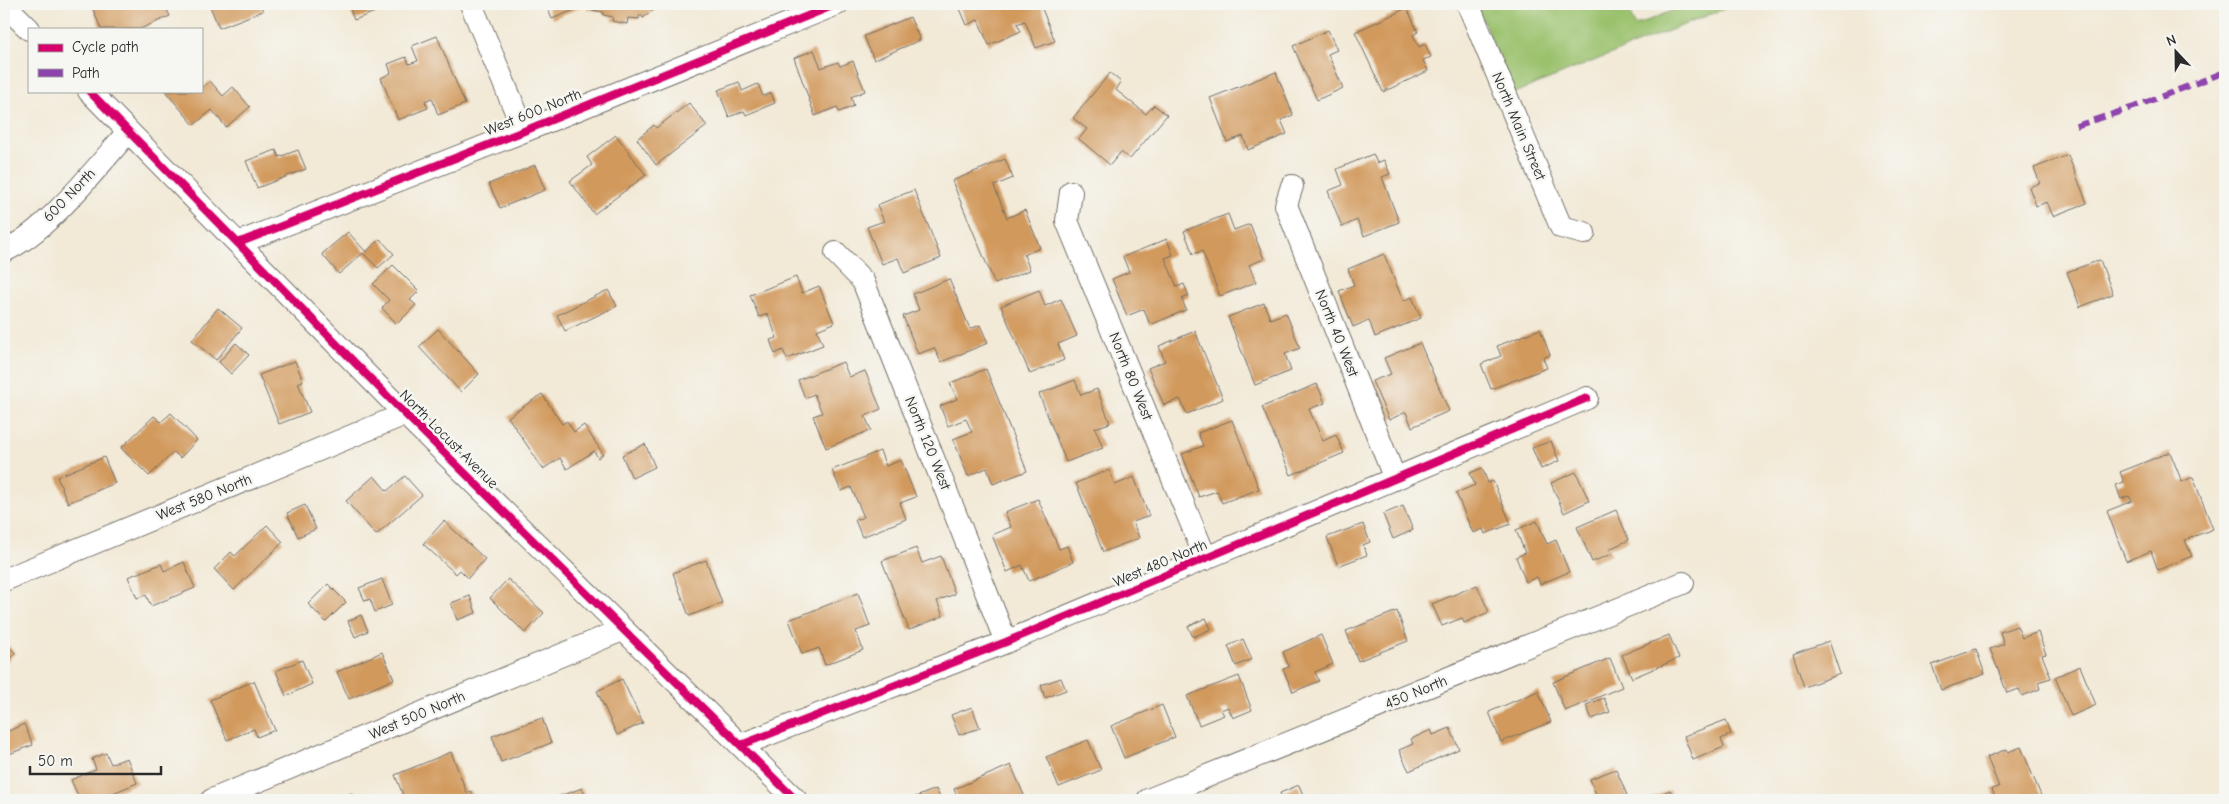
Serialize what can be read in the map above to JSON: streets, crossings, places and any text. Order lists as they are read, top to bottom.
{
  "streets": {
    "street": [
      "West 600 North",
      "North Main Street",
      "600 North",
      "North 40 West",
      "North 80 West",
      "North Locust Avenue",
      "North 120 West",
      "West 580 North",
      "West 480 North",
      "450 North",
      "West 500 North"
    ]
  },
  "crossings": [
    ["West 600 North", "North Locust Avenue"],
    ["600 North", "North Locust Avenue"],
    ["North 40 West", "West 480 North"],
    ["North 80 West", "West 480 North"],
    ["North Locust Avenue", "West 580 North"],
    ["North Locust Avenue", "West 480 North"],
    ["North Locust Avenue", "West 500 North"],
    ["North 120 West", "West 480 North"]
  ],
  "legend": ["Cycle path", "Path"],
  "scale_bar": "50 m",
  "north": "top"
}
